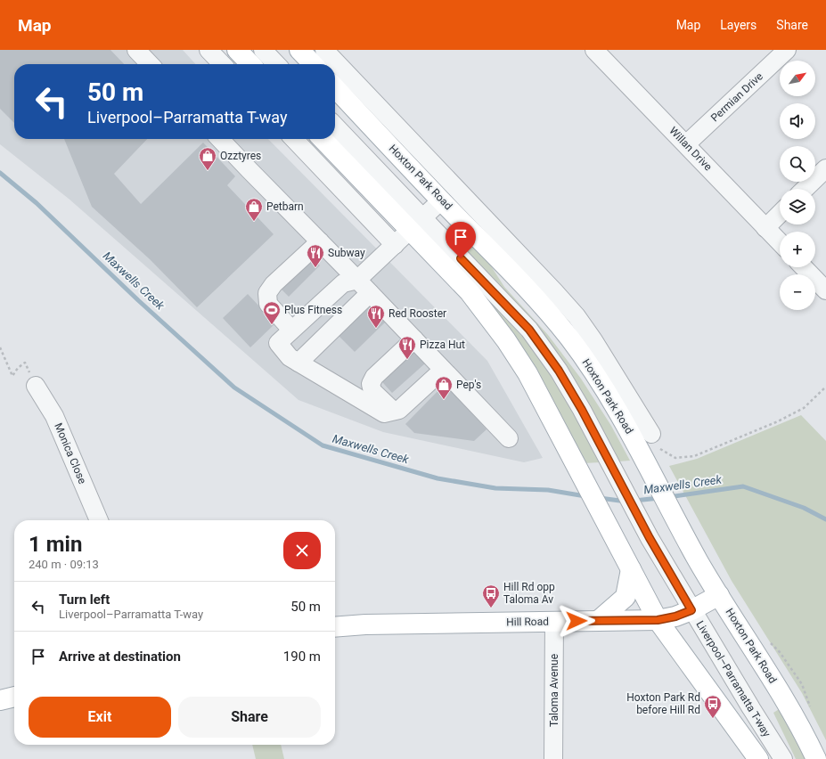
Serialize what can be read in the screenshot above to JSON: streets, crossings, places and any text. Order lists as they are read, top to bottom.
{
  "streets": {
    "main road": ["Hoxton Park Road", "Hill Road"],
    "street": [
      "Permian Drive",
      "Willan Drive",
      "Monica Close",
      "Liverpool–Parramatta T-way",
      "Taloma Avenue"
    ]
  },
  "crossings": [
    ["Permian Drive", "Willan Drive"],
    ["Hoxton Park Road", "Hill Road"],
    ["Hill Road", "Liverpool–Parramatta T-way"],
    ["Hill Road", "Taloma Avenue"]
  ],
  "water": ["Maxwells Creek"],
  "places": {
    "shop": ["Ozztyres", "Petbarn", "Pep's"],
    "restaurant": ["Subway", "Red Rooster", "Pizza Hut"],
    "sports": ["Plus Fitness"],
    "bus stop": ["Hill Rd opp Taloma Av", "Hoxton Park Rd before Hill Rd"]
  },
  "north": "top right",
  "page": {
    "header": "Map",
    "nav": ["Map", "Layers", "Share"],
    "map_buttons": ["+", "−"],
    "turn": ["50 m", "Liverpool–Parramatta T-way"],
    "heading": ["1 min", "240 m · 09:13"],
    "list": [
      {
        "name": "Turn left",
        "note": "Liverpool–Parramatta T-way",
        "value": "50 m"
      },
      {
        "name": "Arrive at destination",
        "value": "190 m"
      }
    ],
    "buttons": ["Exit", "Share"]
  }
}
